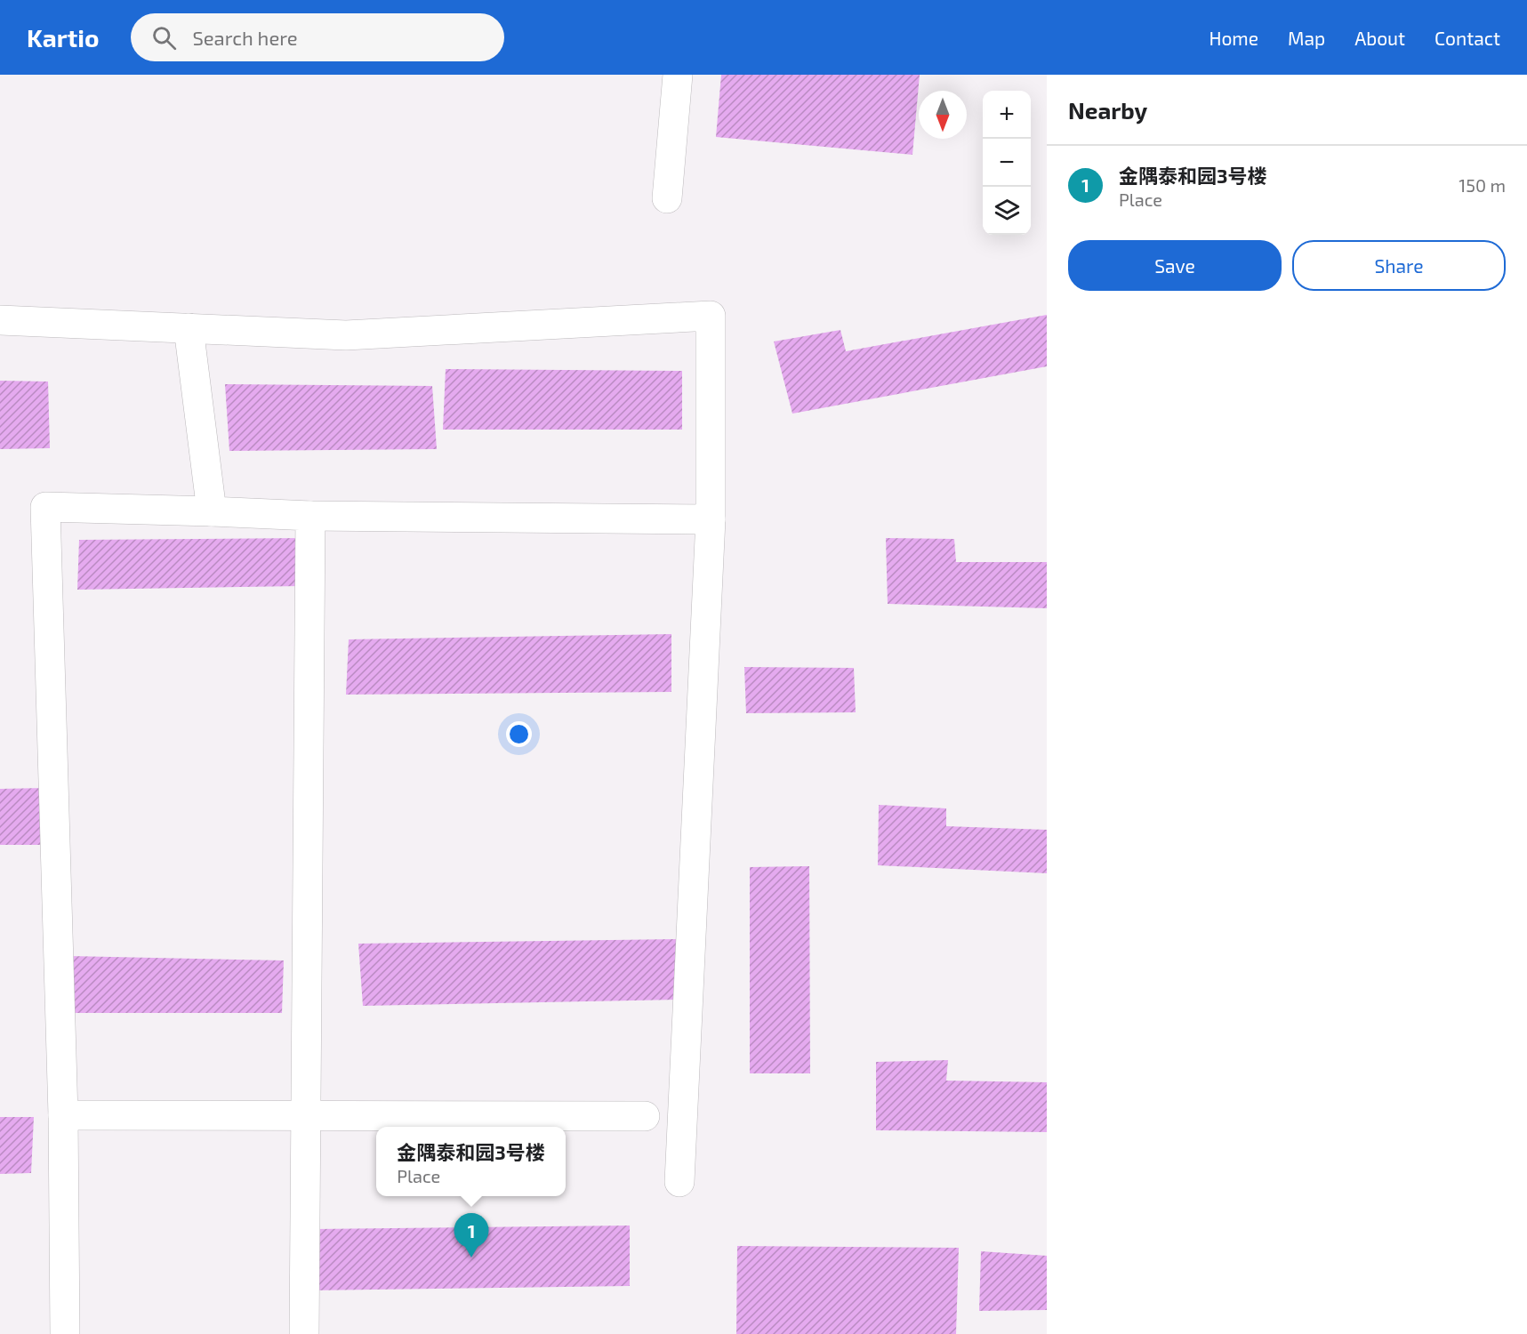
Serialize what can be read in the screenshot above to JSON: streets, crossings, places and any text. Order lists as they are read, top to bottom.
{
  "north": "bottom",
  "page": {
    "header": "Kartio",
    "search": "Search here",
    "nav": [
      "Home",
      "Map",
      "About",
      "Contact"
    ],
    "heading": "Nearby",
    "map_buttons": ["+", "−"],
    "list": [
      {
        "mark": "1",
        "name": "金隅泰和园3号楼",
        "note": "Place",
        "value": "150 m"
      }
    ],
    "buttons": ["Save", "Share"],
    "popup": ["金隅泰和园3号楼", "Place"],
    "pins": "1"
  }
}
